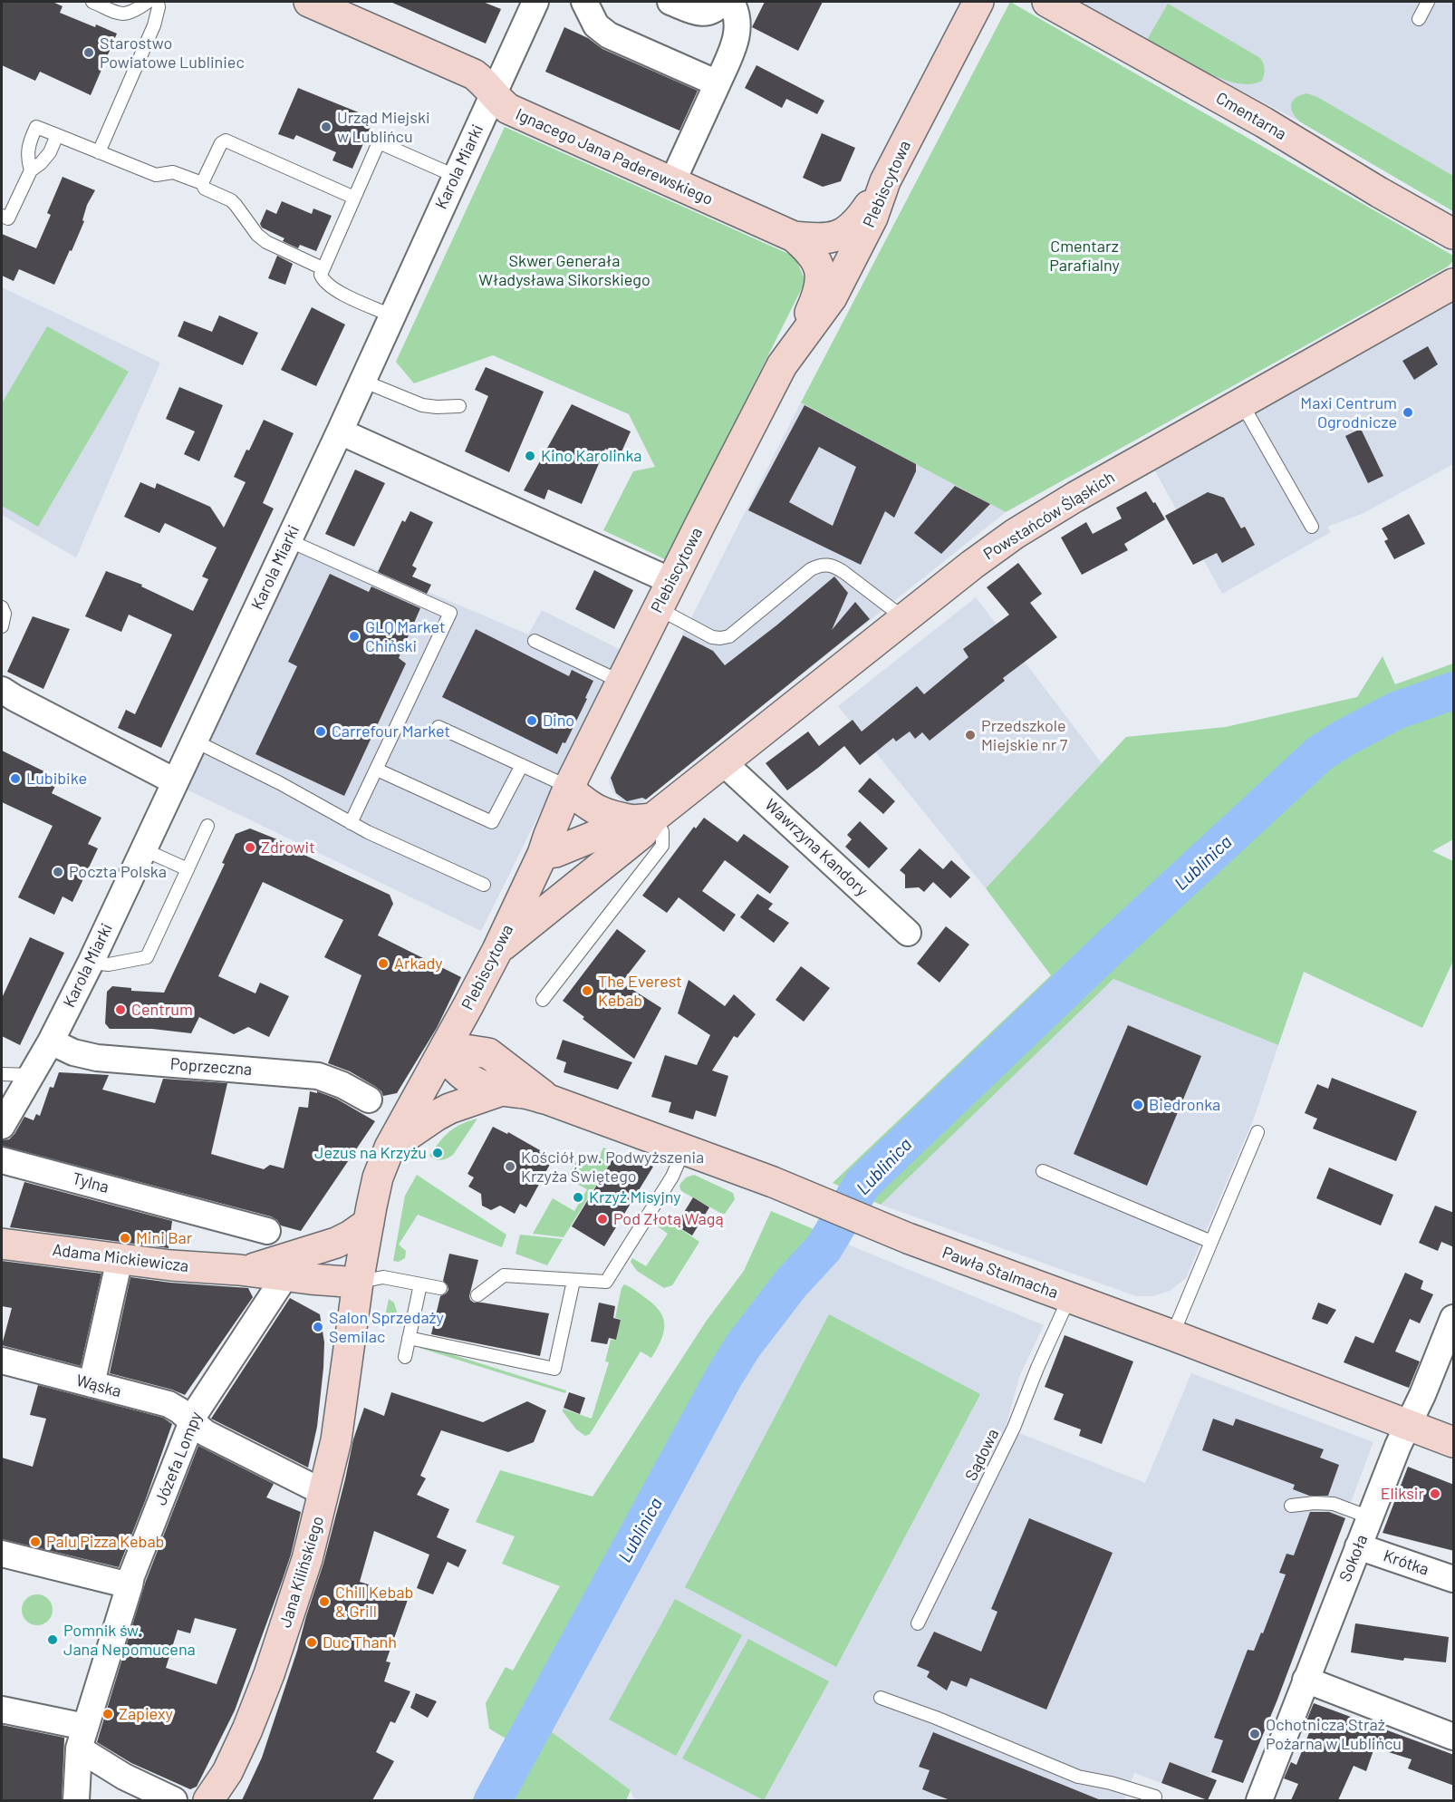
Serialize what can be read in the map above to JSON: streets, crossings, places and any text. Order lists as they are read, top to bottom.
{
  "streets": {
    "street": [
      "Cmentarna",
      "Ignacego Jana Paderewskiego",
      "Karola Miarki",
      "Plebiscytowa",
      "Powstańców Śląskich",
      "Wawrzyna Kandory",
      "Poprzeczna",
      "Tylna",
      "Adama Mickiewicza",
      "Pawła Stalmacha",
      "Wąska",
      "Józefa Lompy",
      "Sokoła",
      "Krótka",
      "Jana Kilińskiego"
    ],
    "lane": ["Sądowa"]
  },
  "crossings": [
    ["Ignacego Jana Paderewskiego", "Karola Miarki"],
    ["Ignacego Jana Paderewskiego", "Plebiscytowa"],
    ["Karola Miarki", "Poprzeczna"],
    ["Plebiscytowa", "Powstańców Śląskich"],
    ["Plebiscytowa", "Adama Mickiewicza"],
    ["Plebiscytowa", "Pawła Stalmacha"],
    ["Plebiscytowa", "Jana Kilińskiego"],
    ["Powstańców Śląskich", "Wawrzyna Kandory"],
    ["Adama Mickiewicza", "Jana Kilińskiego"],
    ["Pawła Stalmacha", "Sądowa"],
    ["Pawła Stalmacha", "Sokoła"],
    ["Wąska", "Józefa Lompy"],
    ["Wąska", "Jana Kilińskiego"],
    ["Sokoła", "Krótka"]
  ],
  "water": ["Lublinica"],
  "parks": ["Cmentarz Parafialny", "Skwer Generała Władysława Sikorskiego"],
  "places": [
    "Starostwo Powiatowe Lubliniec",
    "Urząd Miejski w Lublińcu",
    "Maxi Centrum Ogrodnicze",
    "Kino Karolinka",
    "GLQ Market Chiński",
    "Dino",
    "Carrefour Market",
    "Przedszkole Miejskie nr 7",
    "Lubibike",
    "Zdrowit",
    "Poczta Polska",
    "Arkady",
    "The Everest Kebab",
    "Centrum",
    "Biedronka",
    "Jezus na Krzyżu",
    "Kościół pw. Podwyższenia Krzyża Świętego",
    "Krzyż Misyjny",
    "Pod Złotą Wagą",
    "Mini Bar",
    "Salon Sprzedaży Semilac",
    "Eliksir",
    "Palu Pizza Kebab",
    "Chill Kebab & Grill",
    "Pomnik św. Jana Nepomucena",
    "Duc Thanh",
    "Zapiexy",
    "Ochotnicza Straż Pożarna w Lublińcu"
  ]
}
